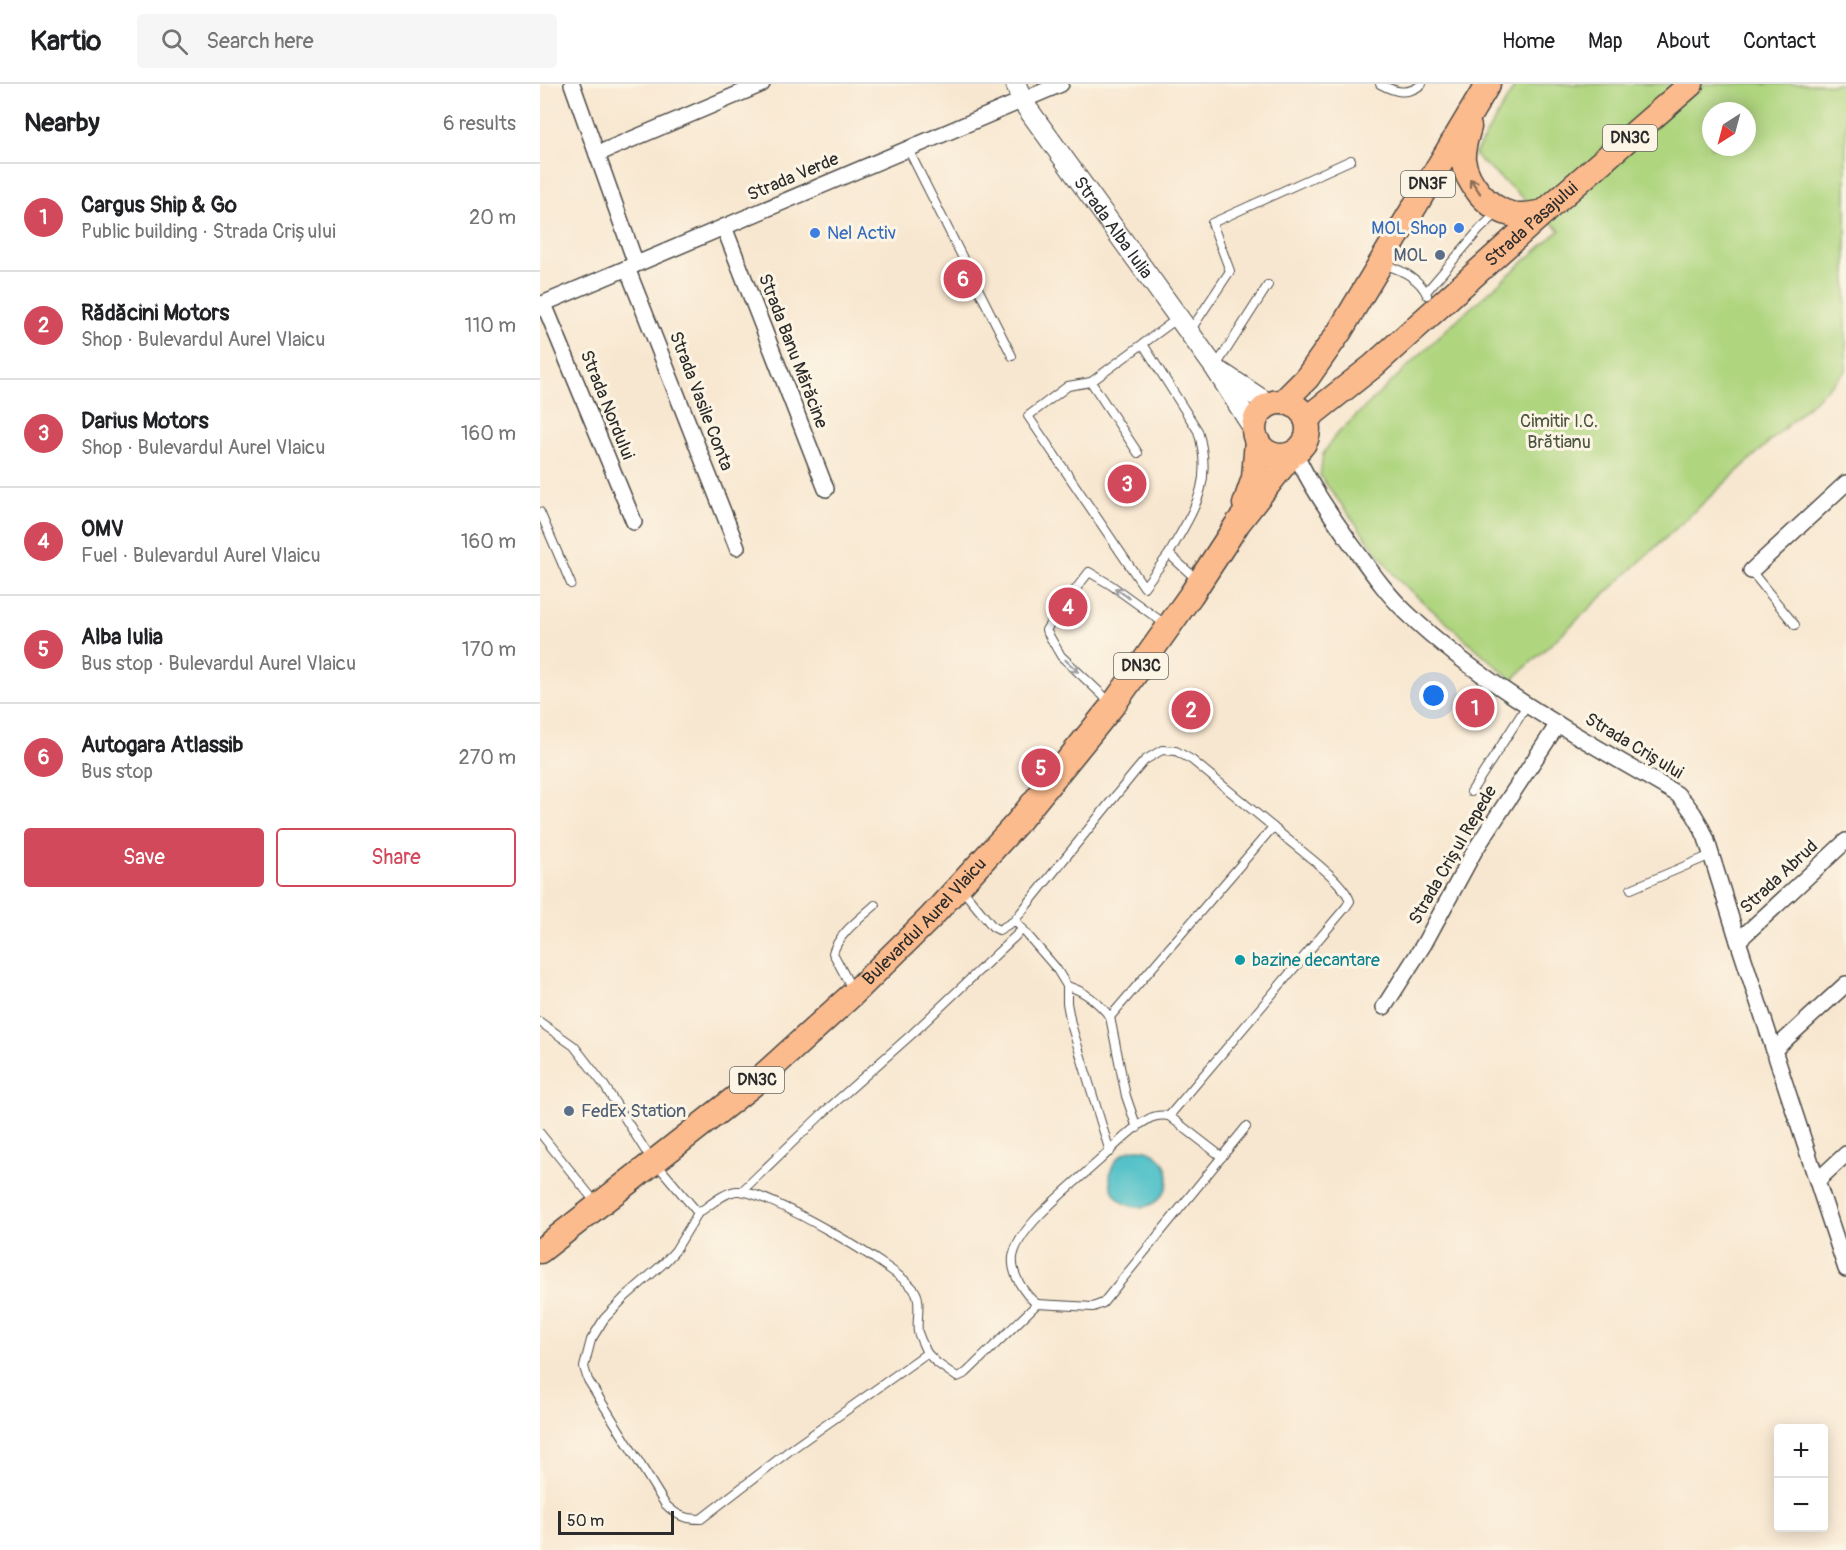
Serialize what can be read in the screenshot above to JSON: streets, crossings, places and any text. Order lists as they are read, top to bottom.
{
  "streets": {
    "main road": [
      "DN3C",
      "DN3F",
      "Strada Pasajului",
      "Bulevardul Aurel Vlaicu"
    ],
    "street": [
      "Strada Verde",
      "Strada Alba Iulia",
      "Strada Banu Mărăcine",
      "Strada Vasile Conta",
      "Strada Nordului",
      "Strada Crișului",
      "Strada Crișul Repede",
      "Strada Abrud"
    ]
  },
  "crossings": [
    ["Strada Verde", "Strada Alba Iulia"],
    ["Strada Verde", "Strada Banu Mărăcine"],
    ["Strada Verde", "Strada Vasile Conta"],
    ["Strada Verde", "Strada Nordului"],
    ["DN3F", "Strada Pasajului"],
    ["DN3F", "Strada Alba Iulia"],
    ["DN3F", "Strada Crișului"],
    ["DN3F", "Bulevardul Aurel Vlaicu"],
    ["Strada Pasajului", "Strada Alba Iulia"],
    ["Strada Pasajului", "Strada Crișului"],
    ["Strada Pasajului", "Bulevardul Aurel Vlaicu"],
    ["Strada Alba Iulia", "Strada Crișului"],
    ["Strada Alba Iulia", "Bulevardul Aurel Vlaicu"],
    ["Strada Crișului", "Strada Crișul Repede"],
    ["Strada Crișului", "Strada Abrud"],
    ["Strada Crișului", "Bulevardul Aurel Vlaicu"]
  ],
  "parks": ["Cimitir I.C. Brătianu"],
  "places": [
    "MOL Shop",
    "Nel Activ",
    "MOL",
    "bazine decantare",
    "FedEx Station"
  ],
  "scale_bar": "50 m",
  "north": "bottom left",
  "page": {
    "header": "Kartio",
    "search": "Search here",
    "nav": [
      "Home",
      "Map",
      "About",
      "Contact"
    ],
    "heading": ["Nearby", "6 results"],
    "list": [
      {
        "mark": "1",
        "name": "Cargus Ship & Go",
        "note": "Public building · Strada Crișului",
        "value": "20 m"
      },
      {
        "mark": "2",
        "name": "Rădăcini Motors",
        "note": "Shop · Bulevardul Aurel Vlaicu",
        "value": "110 m"
      },
      {
        "mark": "3",
        "name": "Darius Motors",
        "note": "Shop · Bulevardul Aurel Vlaicu",
        "value": "160 m"
      },
      {
        "mark": "4",
        "name": "OMV",
        "note": "Fuel · Bulevardul Aurel Vlaicu",
        "value": "160 m"
      },
      {
        "mark": "5",
        "name": "Alba Iulia",
        "note": "Bus stop · Bulevardul Aurel Vlaicu",
        "value": "170 m"
      },
      {
        "mark": "6",
        "name": "Autogara Atlassib",
        "note": "Bus stop",
        "value": "270 m"
      }
    ],
    "pins": [
      "6",
      "3",
      "4",
      "1",
      "2",
      "5"
    ],
    "buttons": ["Save", "Share"],
    "map_buttons": ["+", "−"],
    "scale": "50 m"
  }
}
